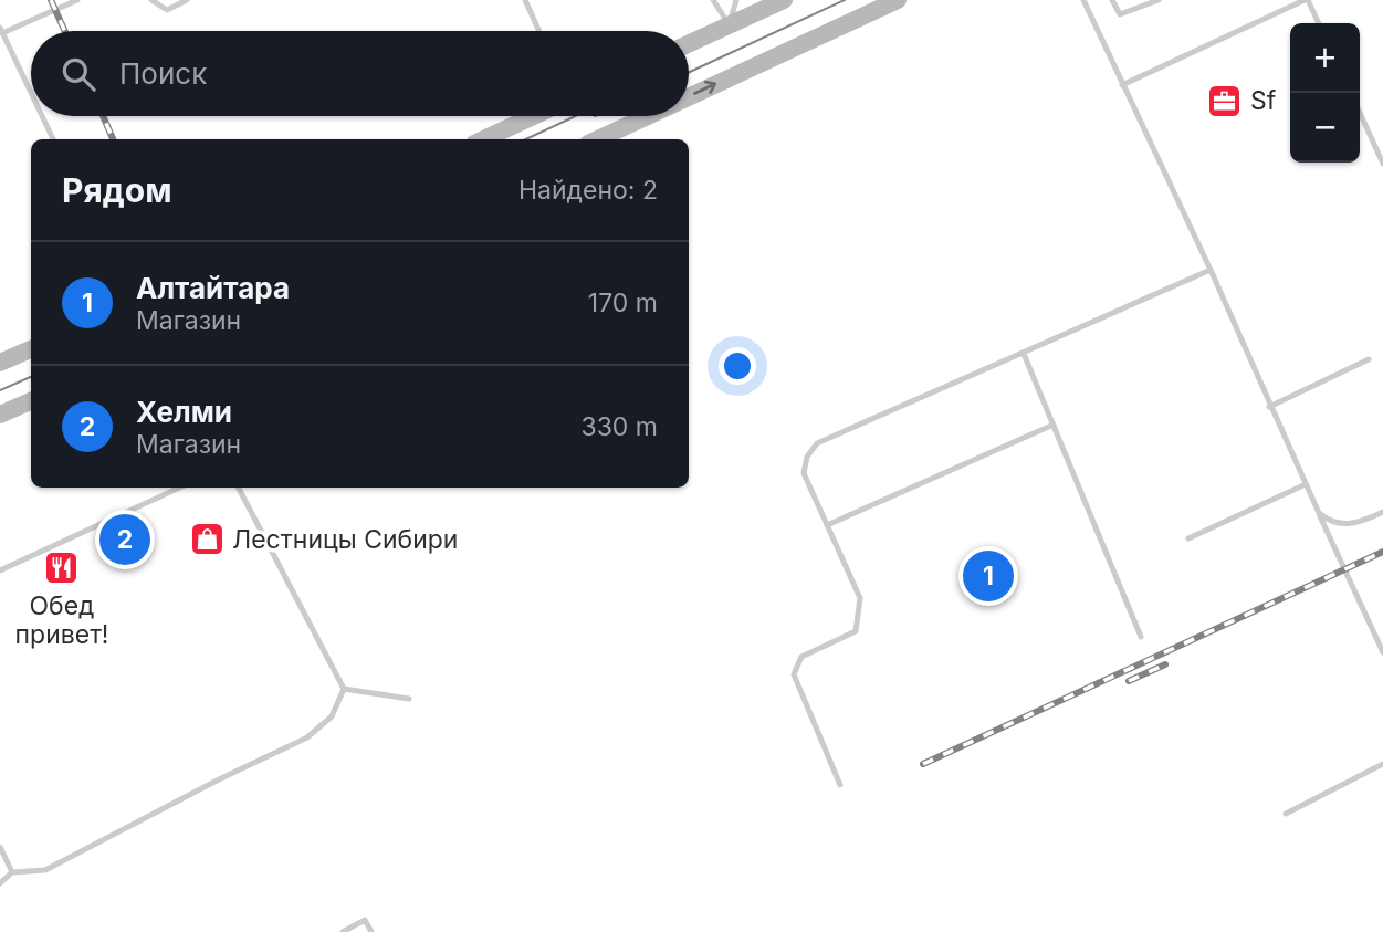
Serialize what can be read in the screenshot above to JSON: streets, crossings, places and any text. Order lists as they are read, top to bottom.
{
  "places": {
    "office": ["Sf"],
    "shop": ["Лестницы Сибири"],
    "restaurant": ["Обед привет!"]
  },
  "page": {
    "map_buttons": ["+", "−"],
    "search": "Поиск",
    "heading": ["Рядом", "Найдено: 2"],
    "list": [
      {
        "mark": "1",
        "name": "Алтайтара",
        "note": "Магазин",
        "value": "170 m"
      },
      {
        "mark": "2",
        "name": "Хелми",
        "note": "Магазин",
        "value": "330 m"
      }
    ],
    "pins": ["2", "1"]
  }
}
